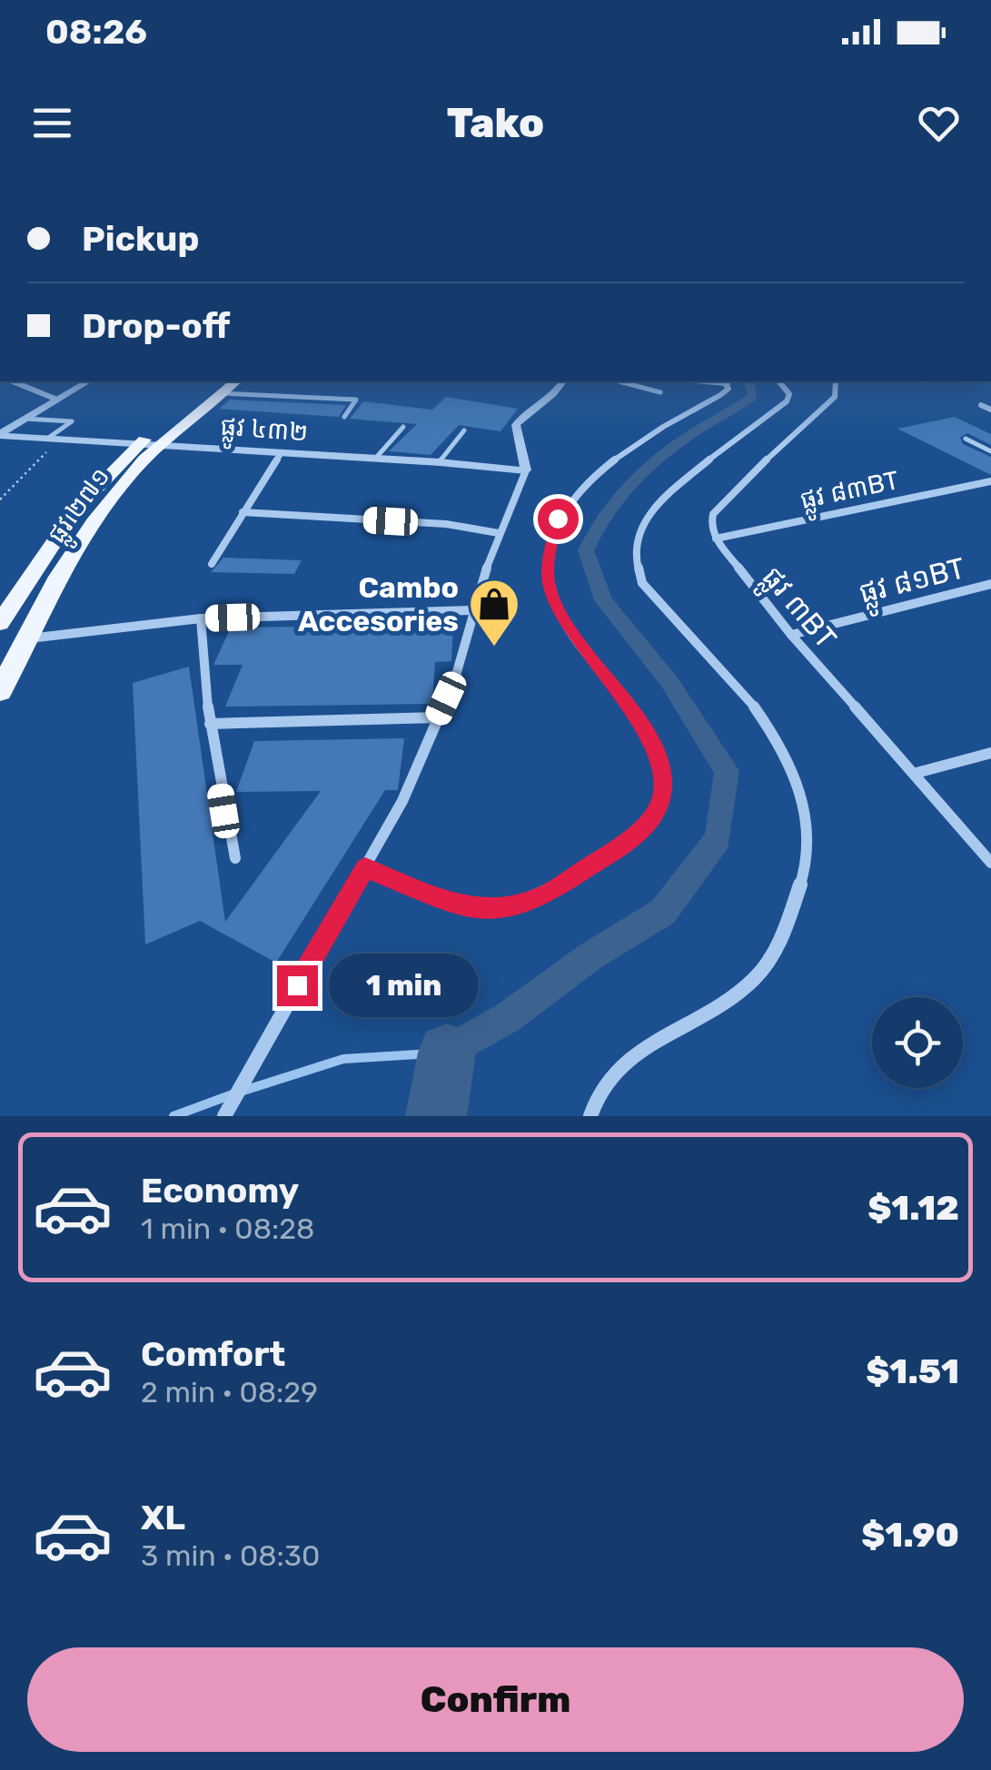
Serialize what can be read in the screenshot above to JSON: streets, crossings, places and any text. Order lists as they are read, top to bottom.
{
  "streets": {
    "main road": ["ផ្លូវ ២៧១"],
    "street": [
      "ផ្លូវ ៤៣២",
      "ផ្លូវ ៨៣BT",
      "ផ្លូវ ៨១BT",
      "ផ្លូវ ៣BT"
    ]
  },
  "crossings": [
    ["ផ្លូវ ៤៣២", "ផ្លូវ ២៧១"],
    ["ផ្លូវ ៨៣BT", "ផ្លូវ ៣BT"],
    ["ផ្លូវ ៨១BT", "ផ្លូវ ៣BT"]
  ],
  "places": {
    "shop": ["Cambo Accesories"]
  },
  "page": {
    "status": "08:26",
    "header": "Tako",
    "banner": ["Pickup", "Drop-off"],
    "bubble": "1 min",
    "list": [
      {
        "name": "Economy",
        "note": "1 min · 08:28",
        "value": "$1.12"
      },
      {
        "name": "Comfort",
        "note": "2 min · 08:29",
        "value": "$1.51"
      },
      {
        "name": "XL",
        "note": "3 min · 08:30",
        "value": "$1.90"
      }
    ],
    "buttons": "Confirm"
  }
}
